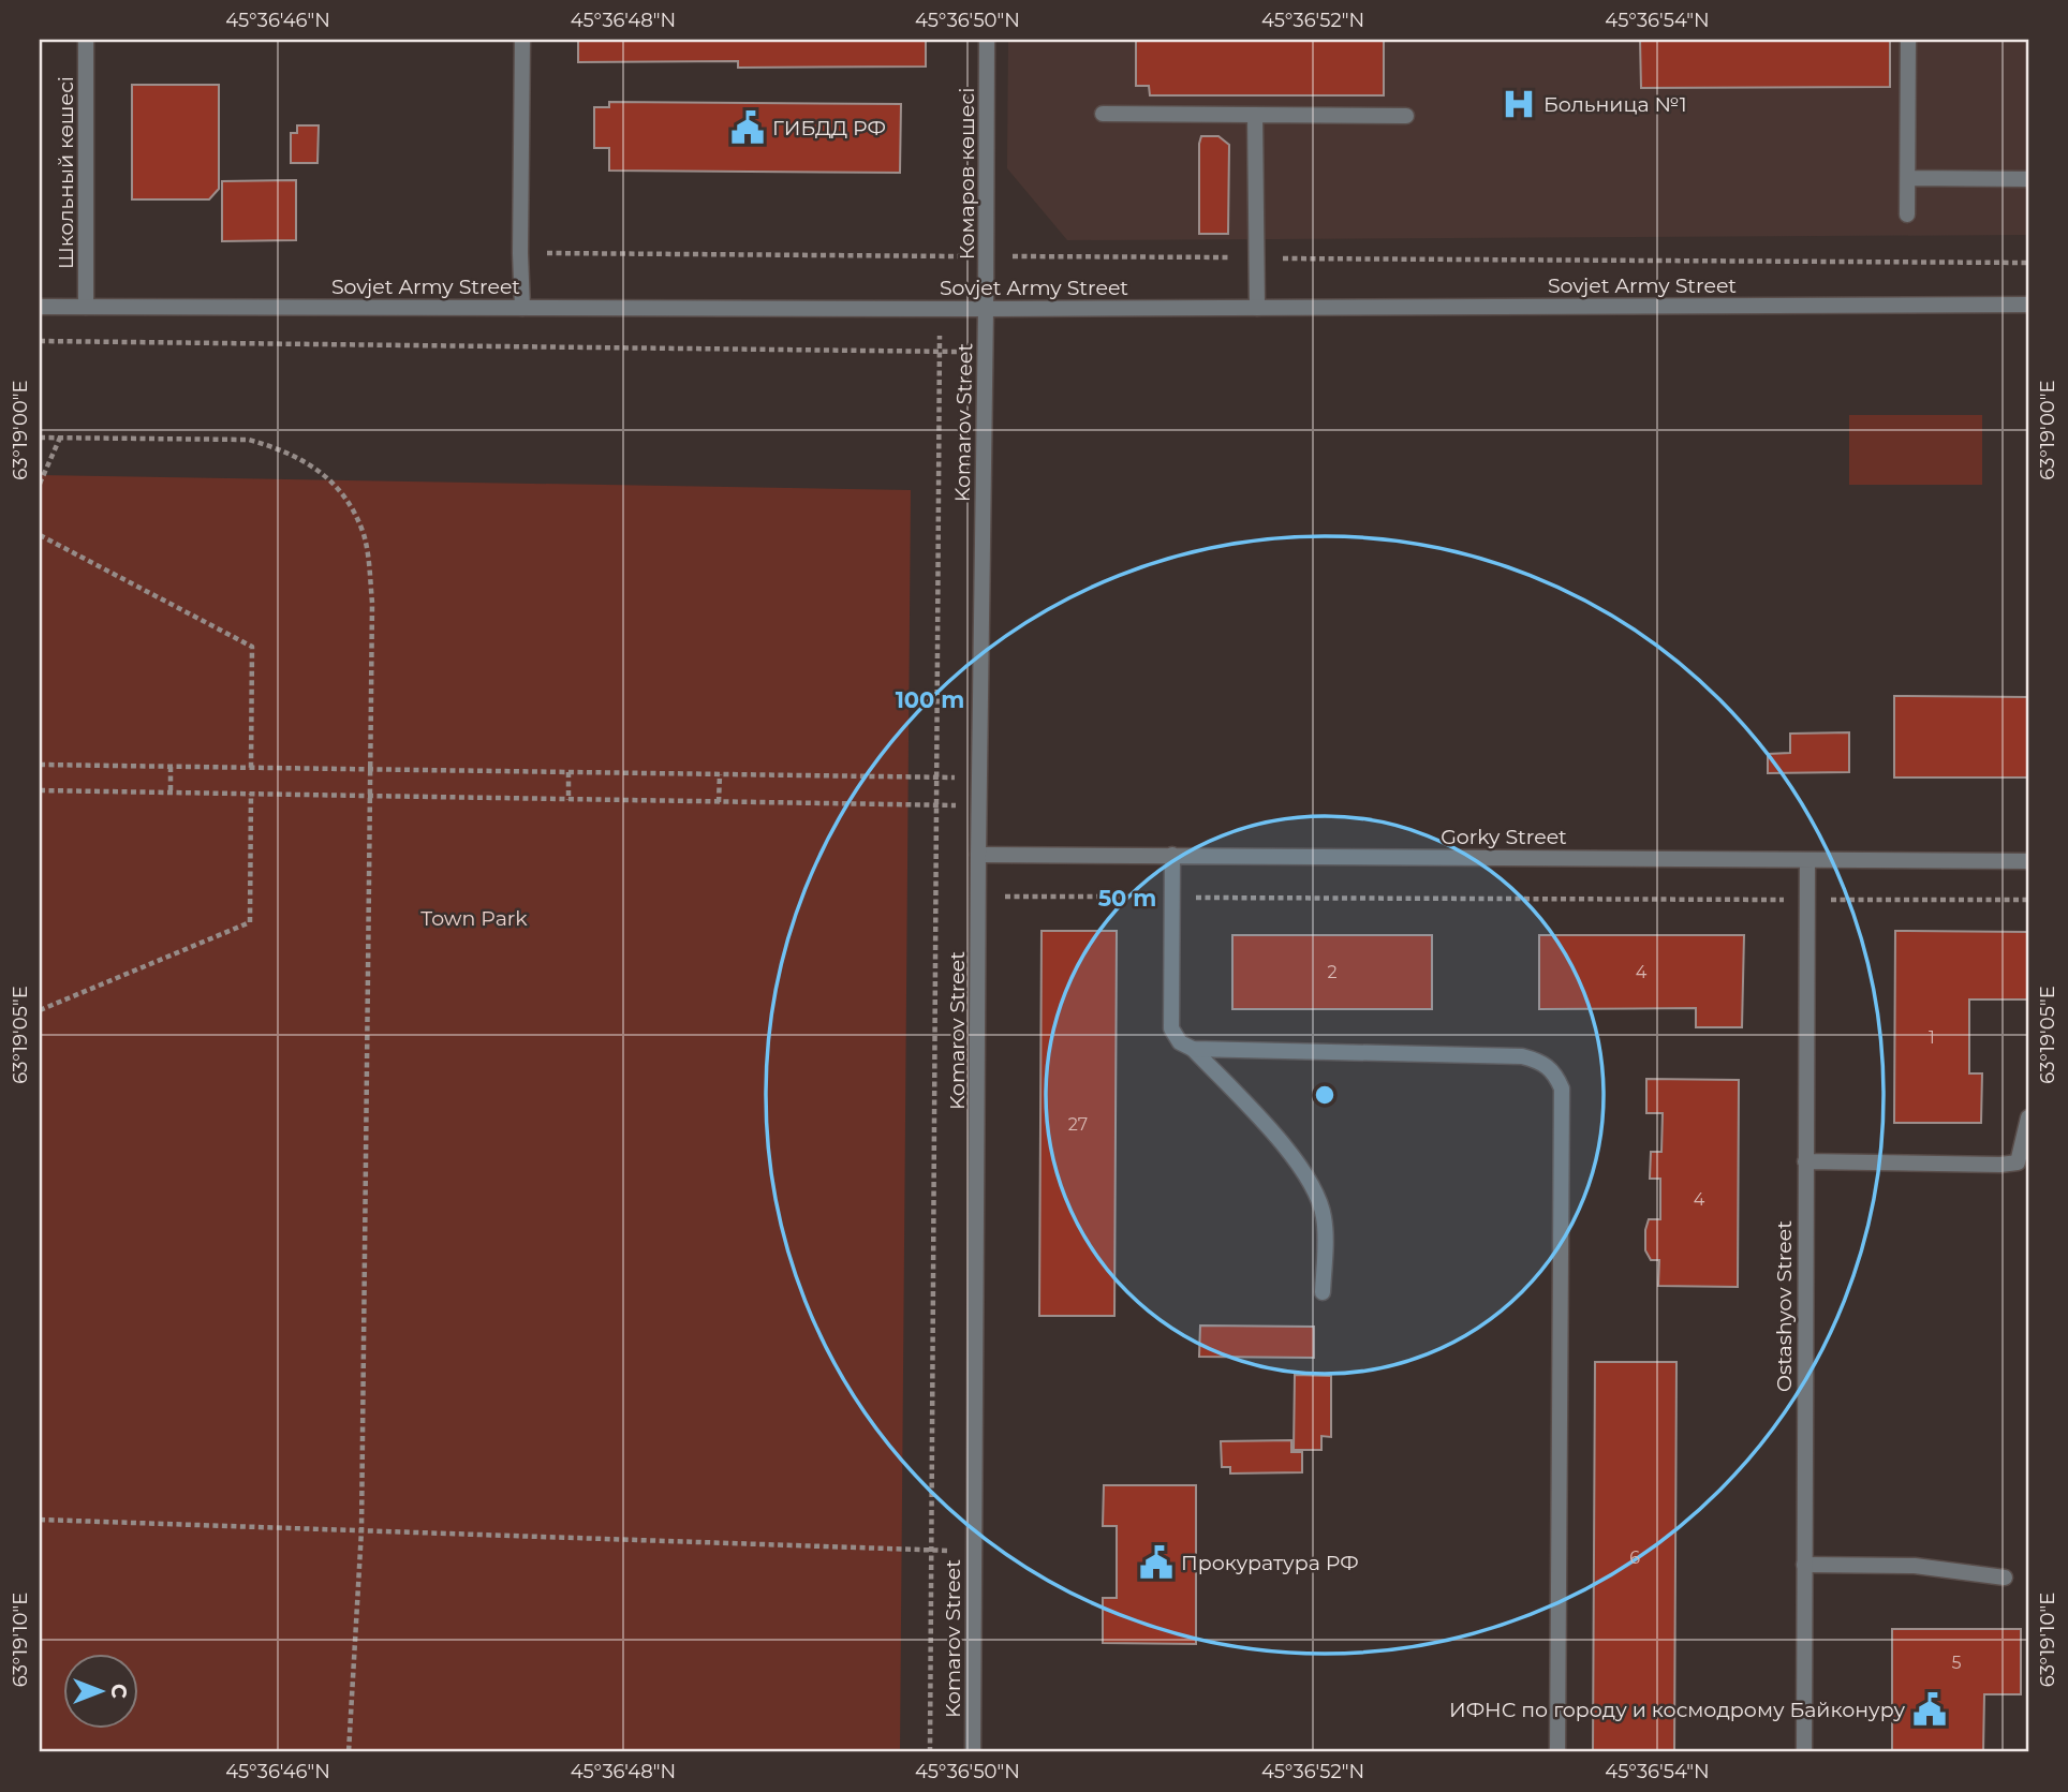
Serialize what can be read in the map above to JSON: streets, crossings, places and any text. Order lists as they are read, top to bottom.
{
  "streets": {
    "street": [
      "Школьный көшесі",
      "Комаров көшесі",
      "Sovjet Army Street",
      "Komarov Street",
      "Gorky Street",
      "Ostashyov Street"
    ]
  },
  "crossings": [
    ["Школьный көшесі", "Sovjet Army Street"],
    ["Комаров көшесі", "Sovjet Army Street"],
    ["Комаров көшесі", "Komarov Street"],
    ["Sovjet Army Street", "Komarov Street"],
    ["Komarov Street", "Gorky Street"],
    ["Gorky Street", "Ostashyov Street"]
  ],
  "parks": ["Town Park"],
  "places": {
    "hospital": ["Больница №1"],
    "public building": ["ГИБДД РФ", "Прокуратура РФ", "ИФНС по городу и космодрому Байконуру"]
  },
  "house_numbers": [
    "2",
    "4",
    "1",
    "27",
    "4",
    "6",
    "5"
  ],
  "north": "right",
  "coordinates": [
    "45°36'46\"N",
    "45°36'48\"N",
    "45°36'50\"N",
    "45°36'52\"N",
    "45°36'54\"N",
    "63°19'00\"E",
    "63°19'05\"E",
    "63°19'10\"E"
  ],
  "rings": ["100 m", "50 m"]
}
